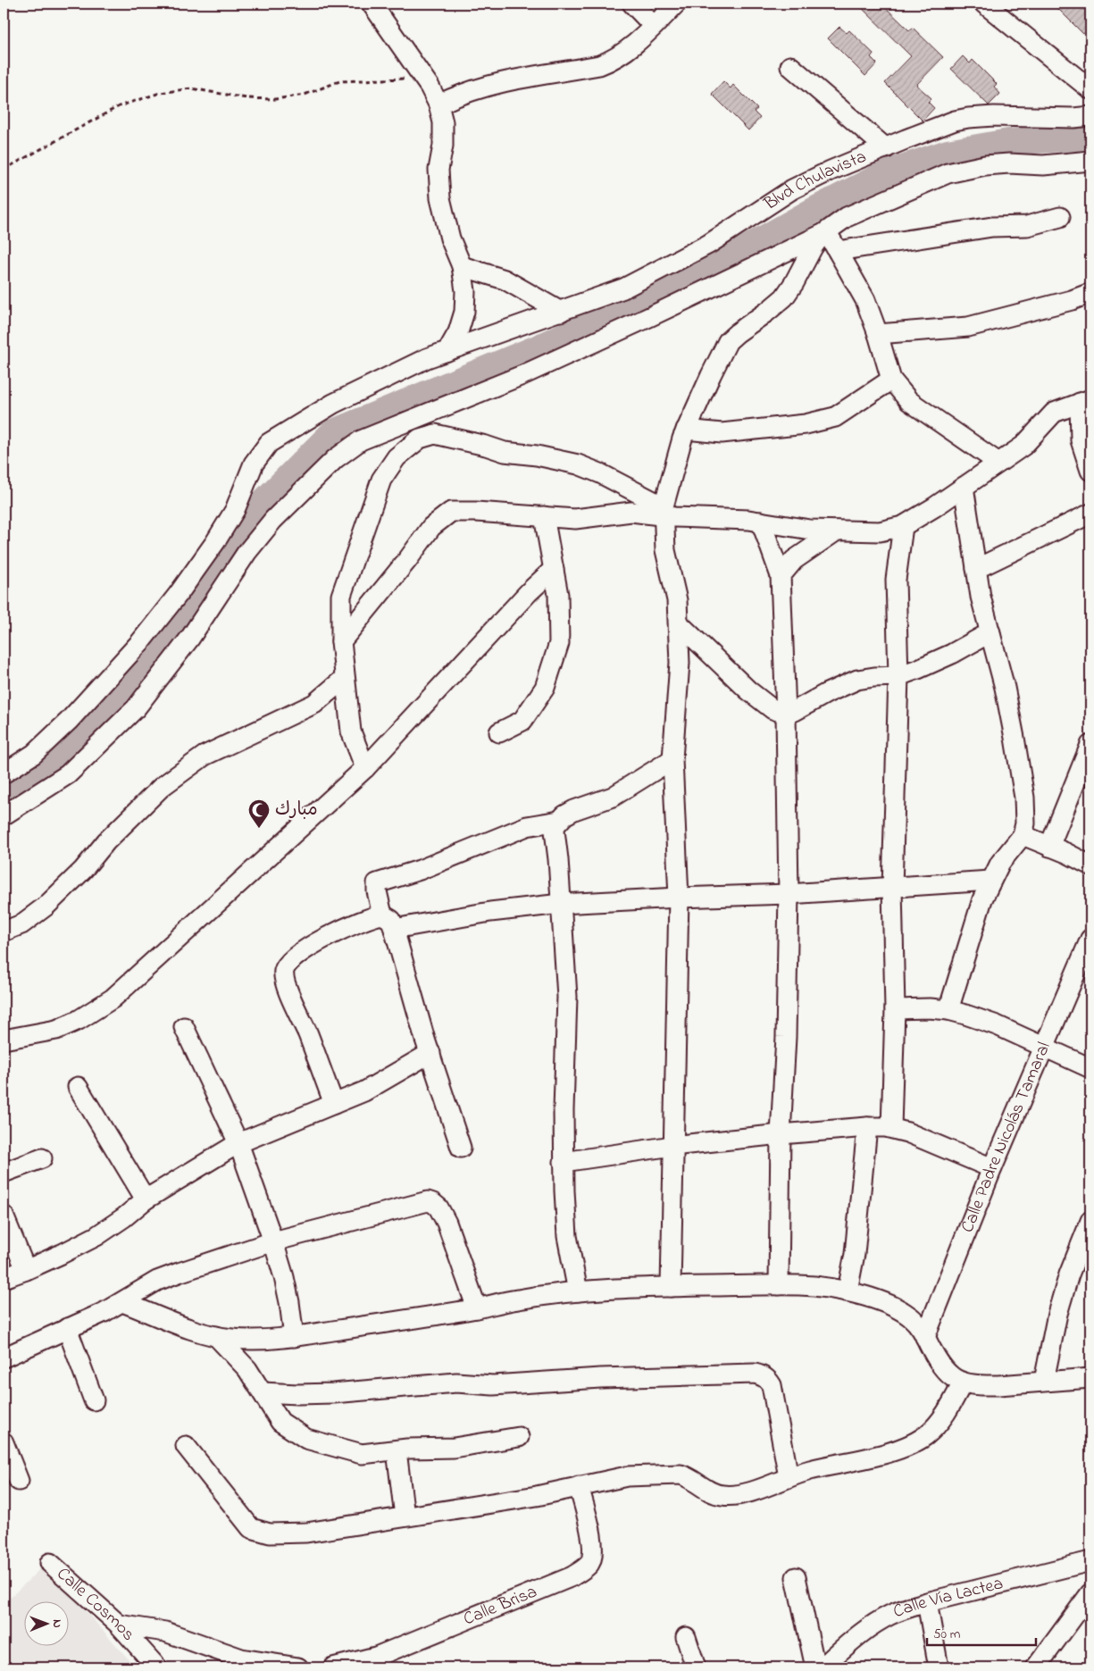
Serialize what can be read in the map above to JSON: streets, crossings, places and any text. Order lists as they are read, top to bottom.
{
  "streets": {
    "street": [
      "Blvd Chulavista",
      "Calle Padre Nicolás Tamaral",
      "Calle Vía Lactea",
      "Calle Cosmos",
      "Calle Brisa"
    ]
  },
  "places": {
    "mosque": ["مبارك"]
  },
  "scale_bar": "50 m",
  "north": "right"
}
